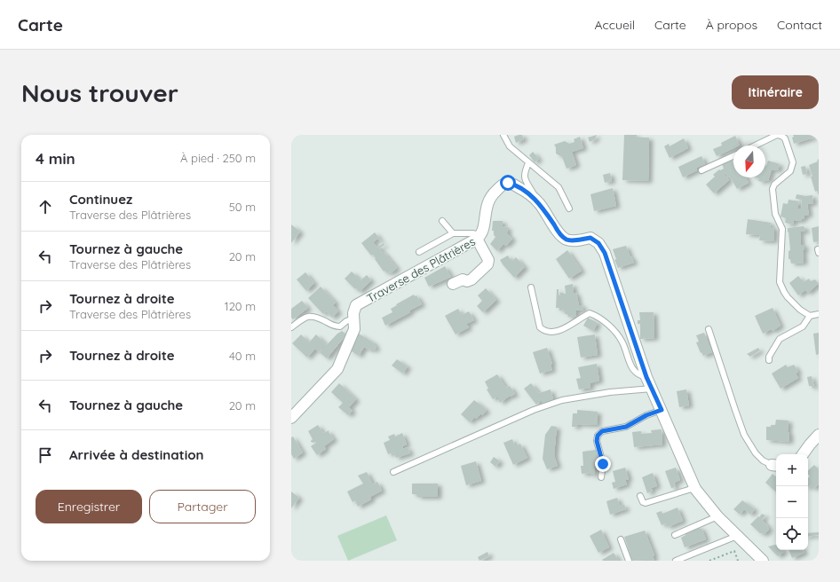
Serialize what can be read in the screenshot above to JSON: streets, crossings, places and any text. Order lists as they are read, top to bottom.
{
  "streets": {
    "street": ["Traverse des Plâtrières"]
  },
  "north": "bottom",
  "page": {
    "header": "Carte",
    "nav": [
      "Accueil",
      "Carte",
      "À propos",
      "Contact"
    ],
    "buttons": [
      "Itinéraire",
      ["Enregistrer", "Partager"]
    ],
    "title": "Nous trouver",
    "heading": ["4 min", "À pied · 250 m"],
    "list": [
      ["Continuez", "Traverse des Plâtrières", "50 m"],
      ["Tournez à gauche", "Traverse des Plâtrières", "20 m"],
      ["Tournez à droite", "Traverse des Plâtrières", "120 m"],
      ["Tournez à droite", "40 m"],
      ["Tournez à gauche", "20 m"],
      "Arrivée à destination"
    ],
    "map_buttons": ["+", "−"]
  }
}
